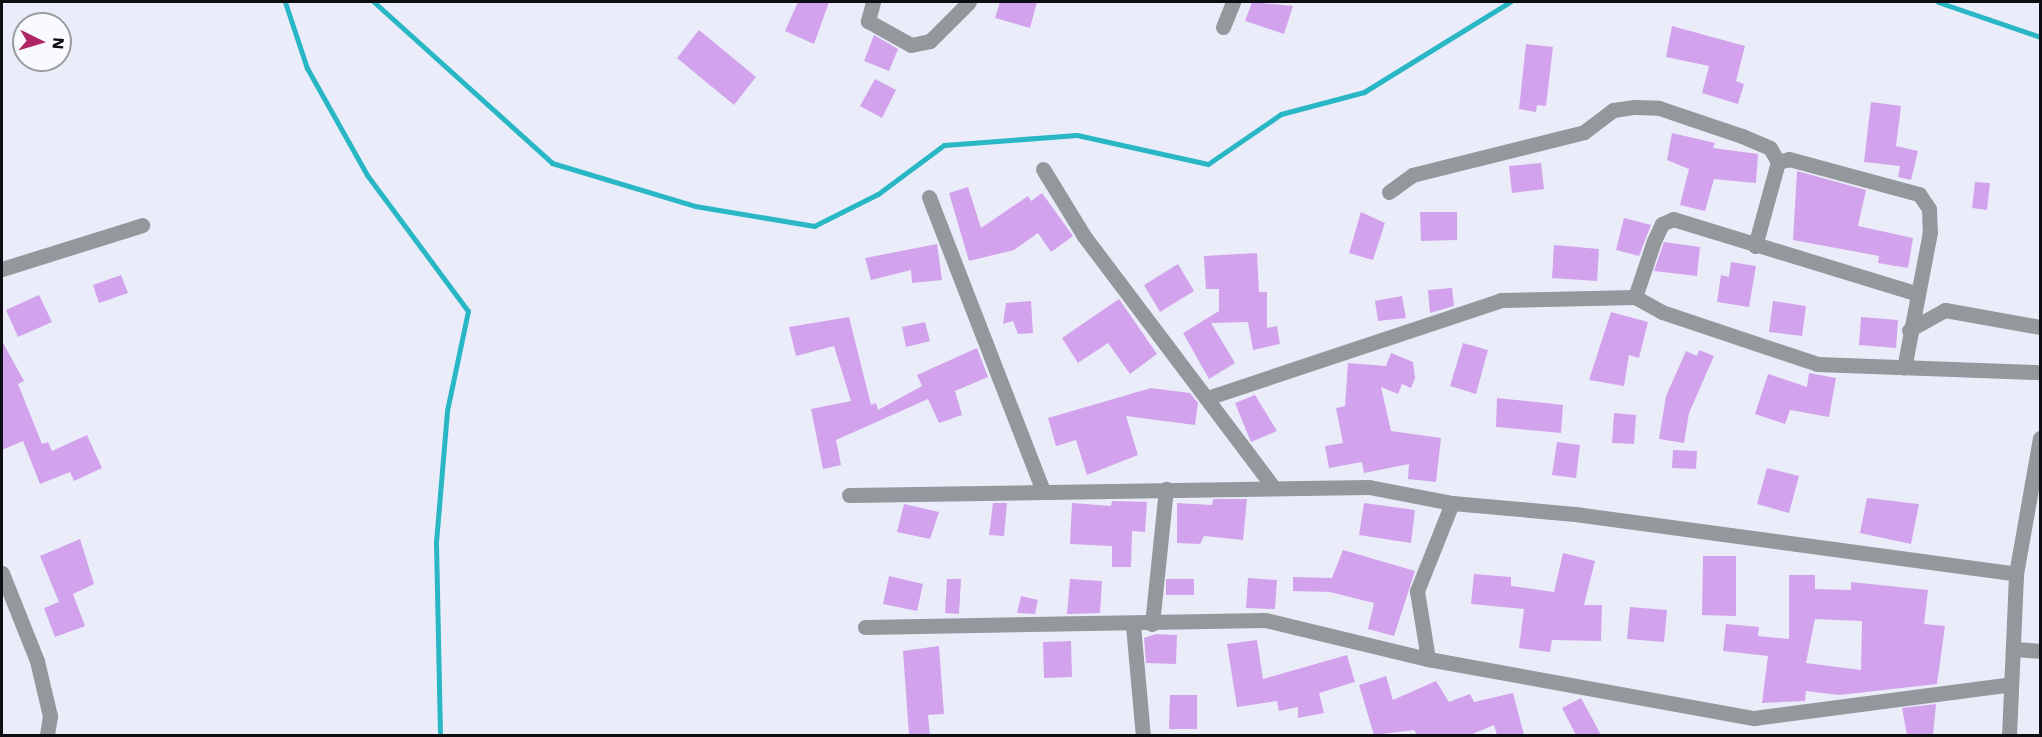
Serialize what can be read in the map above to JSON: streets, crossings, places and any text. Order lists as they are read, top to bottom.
{
  "north": "right"
}
